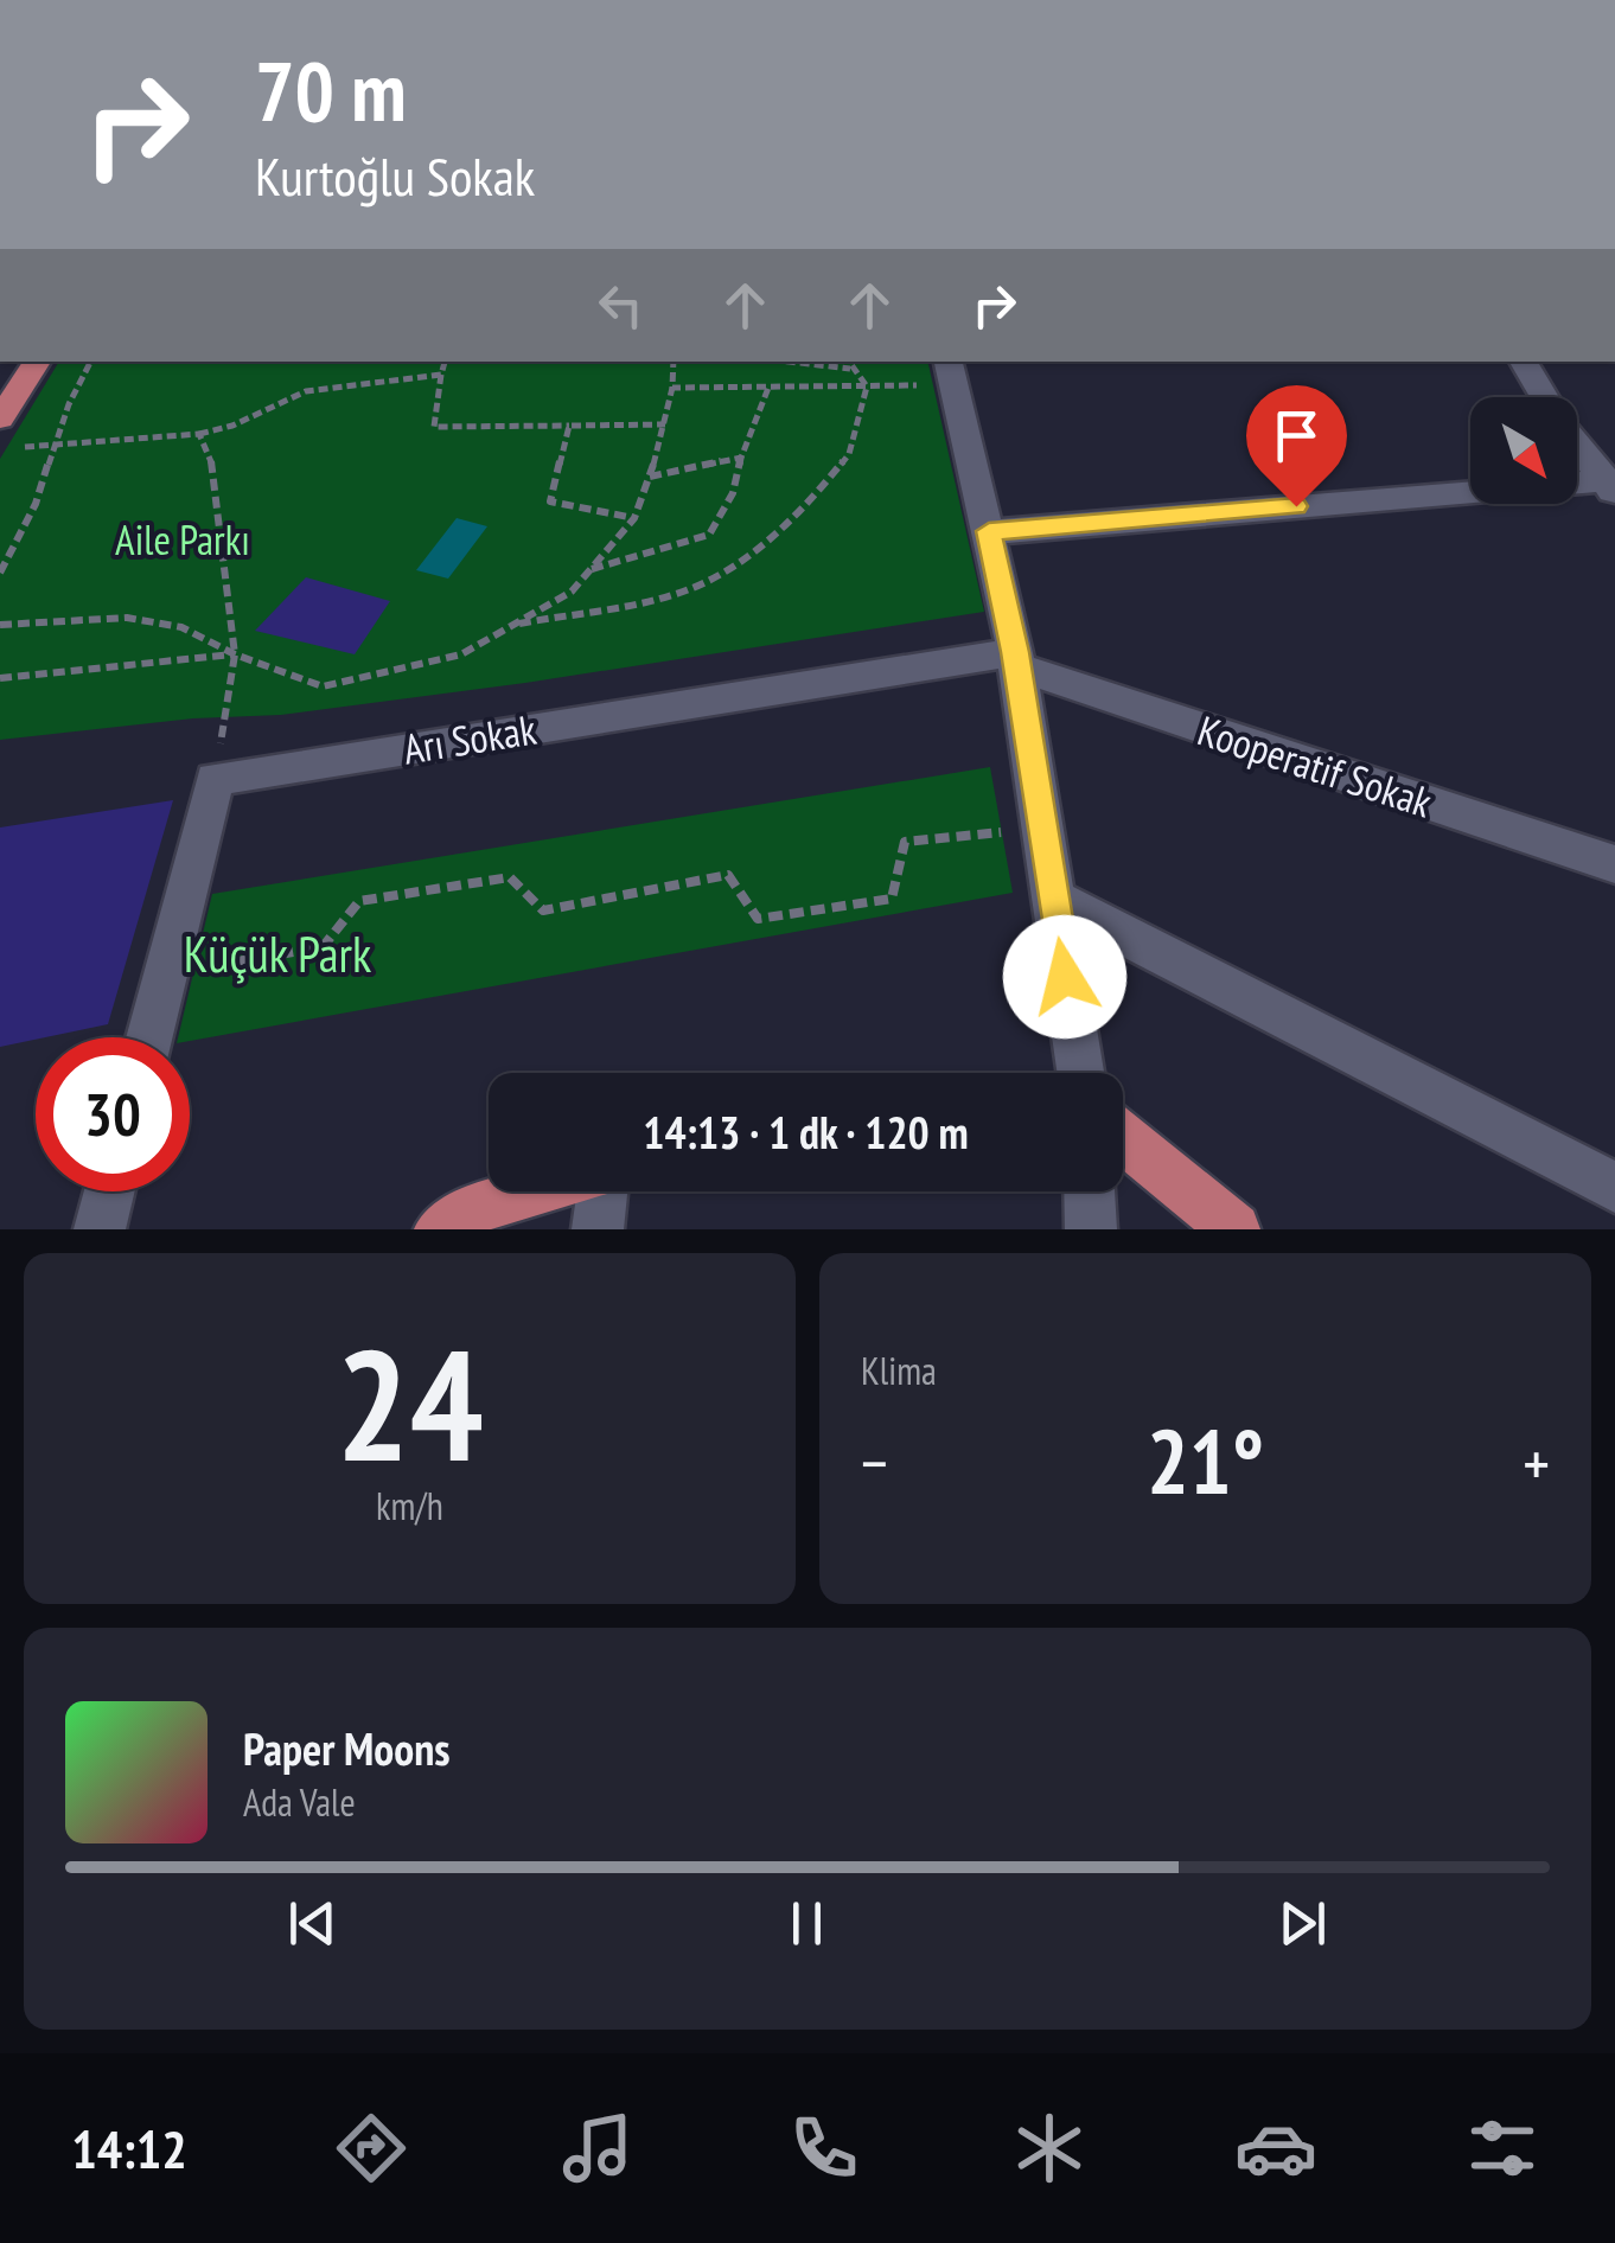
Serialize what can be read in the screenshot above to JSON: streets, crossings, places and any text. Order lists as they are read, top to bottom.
{
  "streets": {
    "street": ["Arı Sokak", "Kooperatif Sokak"]
  },
  "crossings": [
    ["Arı Sokak", "Kooperatif Sokak"]
  ],
  "parks": ["Aile Parkı", "Küçük Park"],
  "north": "bottom right",
  "page": {
    "turn": ["70 m", "Kurtoğlu Sokak"],
    "limit": "30",
    "trip": "14:13 · 1 dk · 120 m",
    "tile": [
      ["24", "km/h"],
      "Klima"
    ],
    "heat": ["−", "21°", "+"],
    "song": ["Paper Moons", "Ada Vale"],
    "tabs": "14:12"
  }
}
